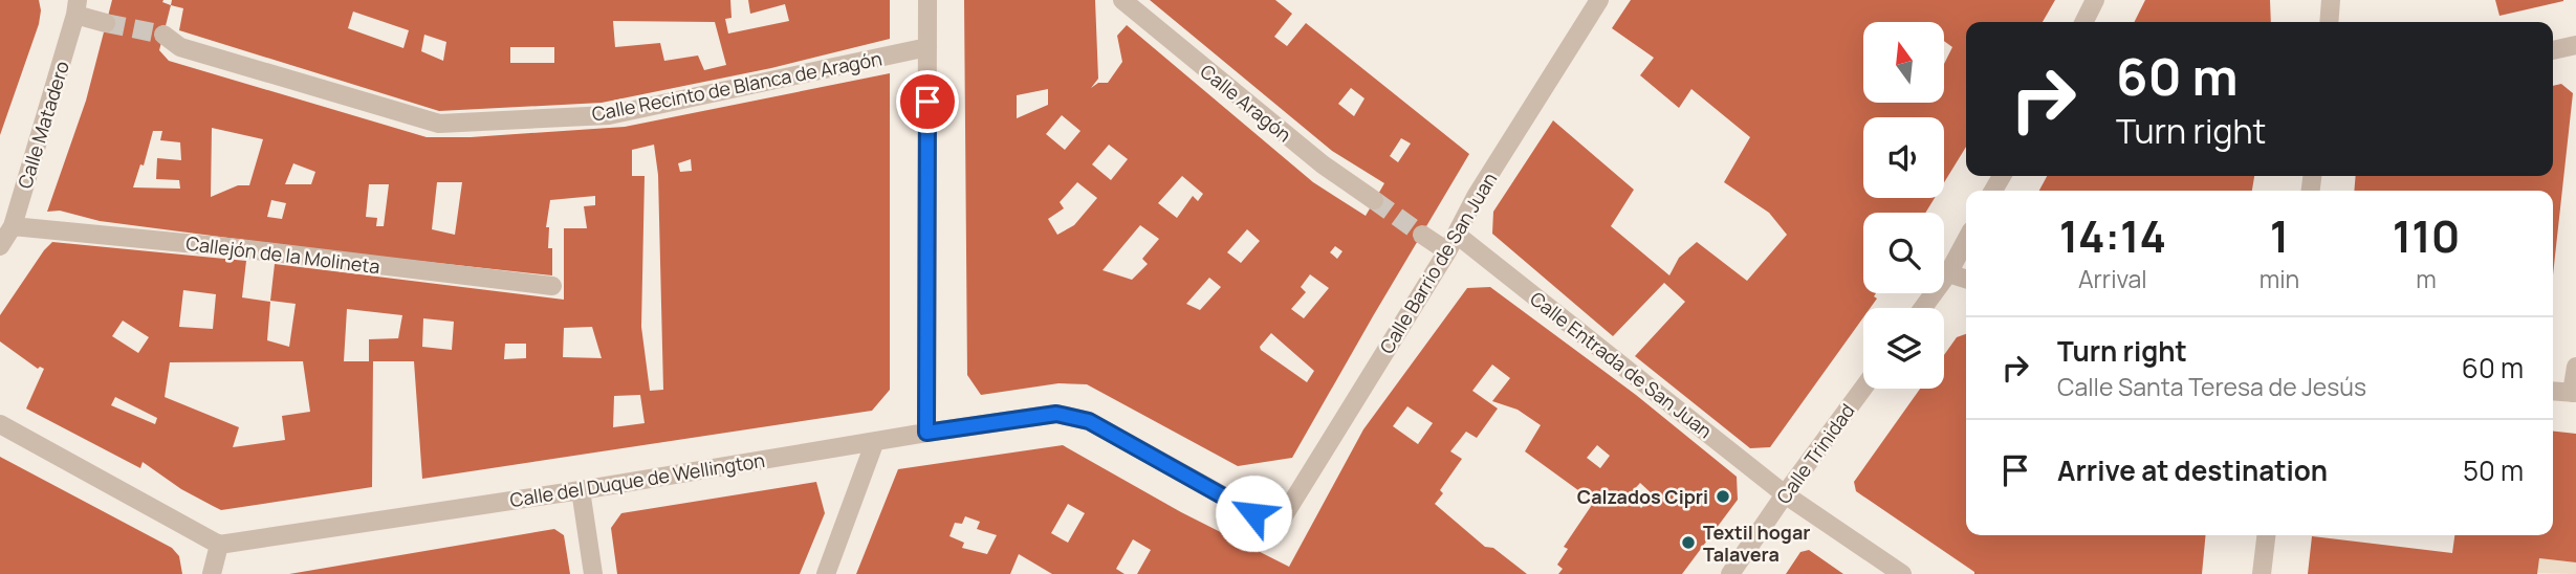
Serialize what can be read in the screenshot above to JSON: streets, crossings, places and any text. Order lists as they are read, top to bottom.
{
  "streets": {
    "street": [
      "Calle Recinto de Blanca de Aragón",
      "Calle Aragón",
      "Calle Matadero",
      "Callejón de la Molineta",
      "Calle Barrio de San Juan",
      "Calle Entrada de San Juan",
      "Calle Trinidad",
      "Calle del Duque de Wellington"
    ]
  },
  "crossings": [
    ["Calle Matadero", "Callejón de la Molineta"],
    ["Calle Barrio de San Juan", "Calle Entrada de San Juan"],
    ["Calle Barrio de San Juan", "Calle del Duque de Wellington"],
    ["Calle Entrada de San Juan", "Calle Trinidad"]
  ],
  "places": ["Calzados Cipri", "Textil hogar Talavera"],
  "north": "top",
  "page": {
    "turn": ["60 m", "Turn right"],
    "eta": [
      "14:14",
      "Arrival",
      "1",
      "min",
      "110",
      "m"
    ],
    "list": [
      {
        "name": "Turn right",
        "note": "Calle Santa Teresa de Jesús",
        "value": "60 m"
      },
      {
        "name": "Arrive at destination",
        "value": "50 m"
      }
    ]
  }
}
